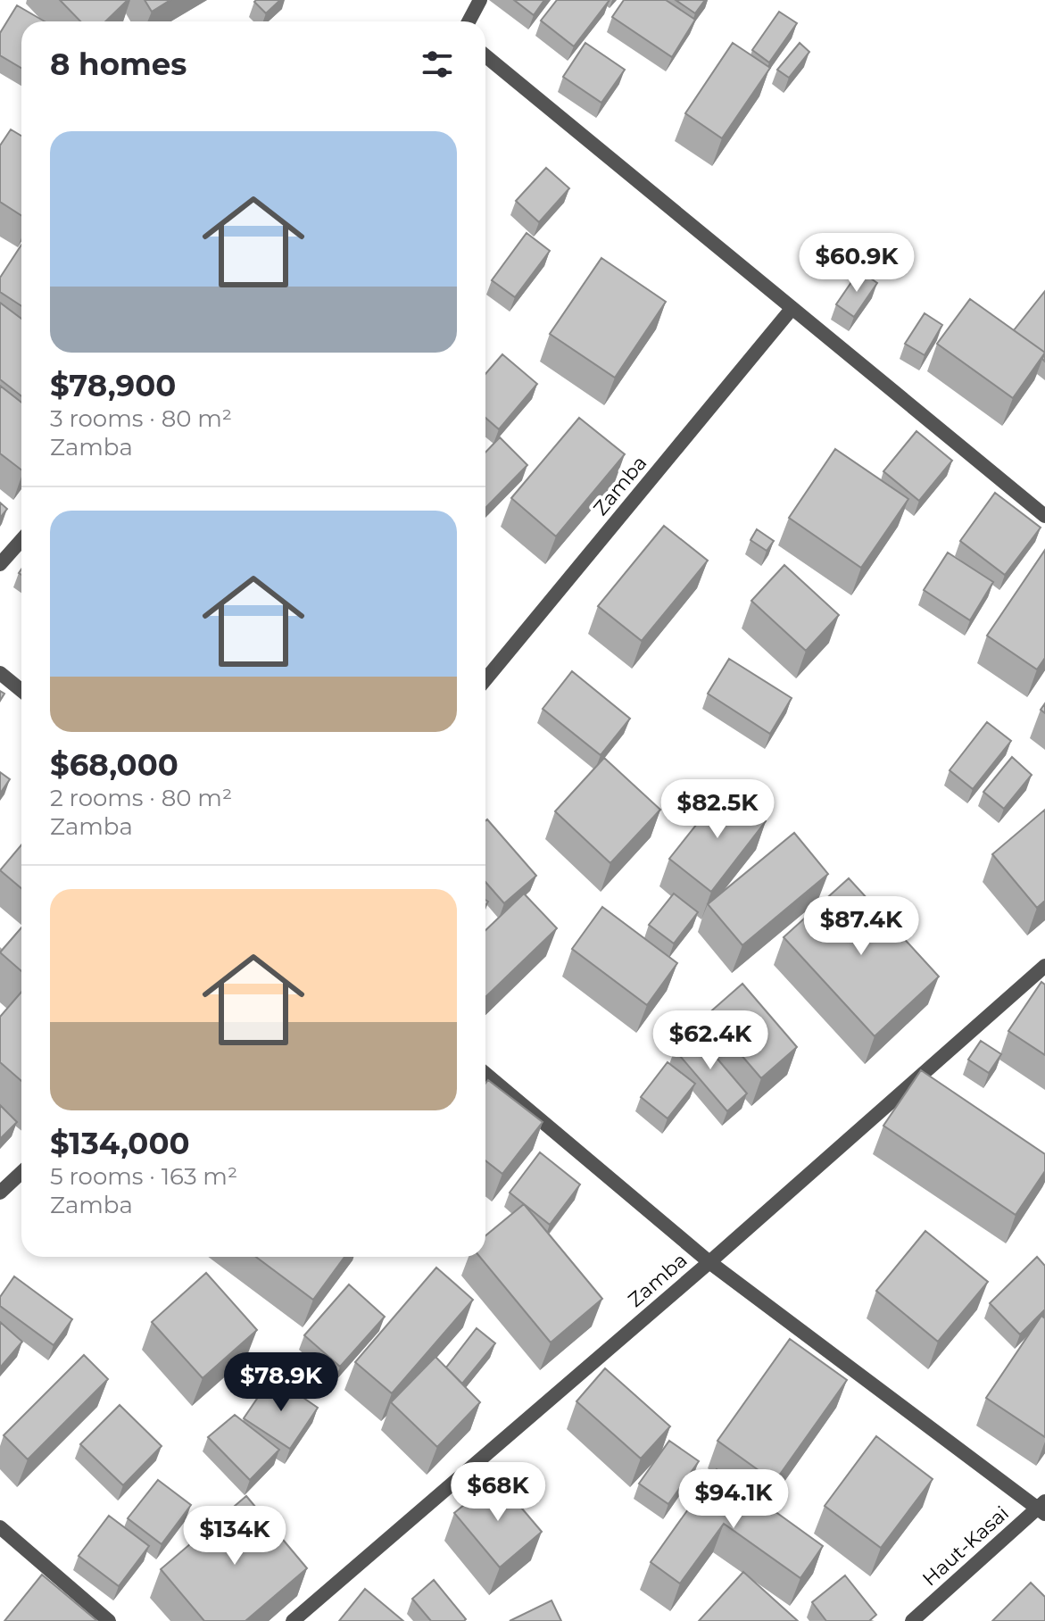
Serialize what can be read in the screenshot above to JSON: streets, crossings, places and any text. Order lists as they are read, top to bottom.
{
  "streets": {
    "street": ["Zamba", "Haut-Kasai"]
  },
  "page": {
    "heading": "8 homes",
    "list": [
      {
        "name": "$78,900",
        "note": "3 rooms · 80 m² · Zamba"
      },
      {
        "name": "$68,000",
        "note": "2 rooms · 80 m² · Zamba"
      },
      {
        "name": "$134,000",
        "note": "5 rooms · 163 m² · Zamba"
      }
    ],
    "price": [
      "$60.9K",
      "$82.5K",
      "$87.4K",
      "$62.4K",
      "$78.9K",
      "$68K",
      "$94.1K",
      "$134K"
    ]
  }
}
